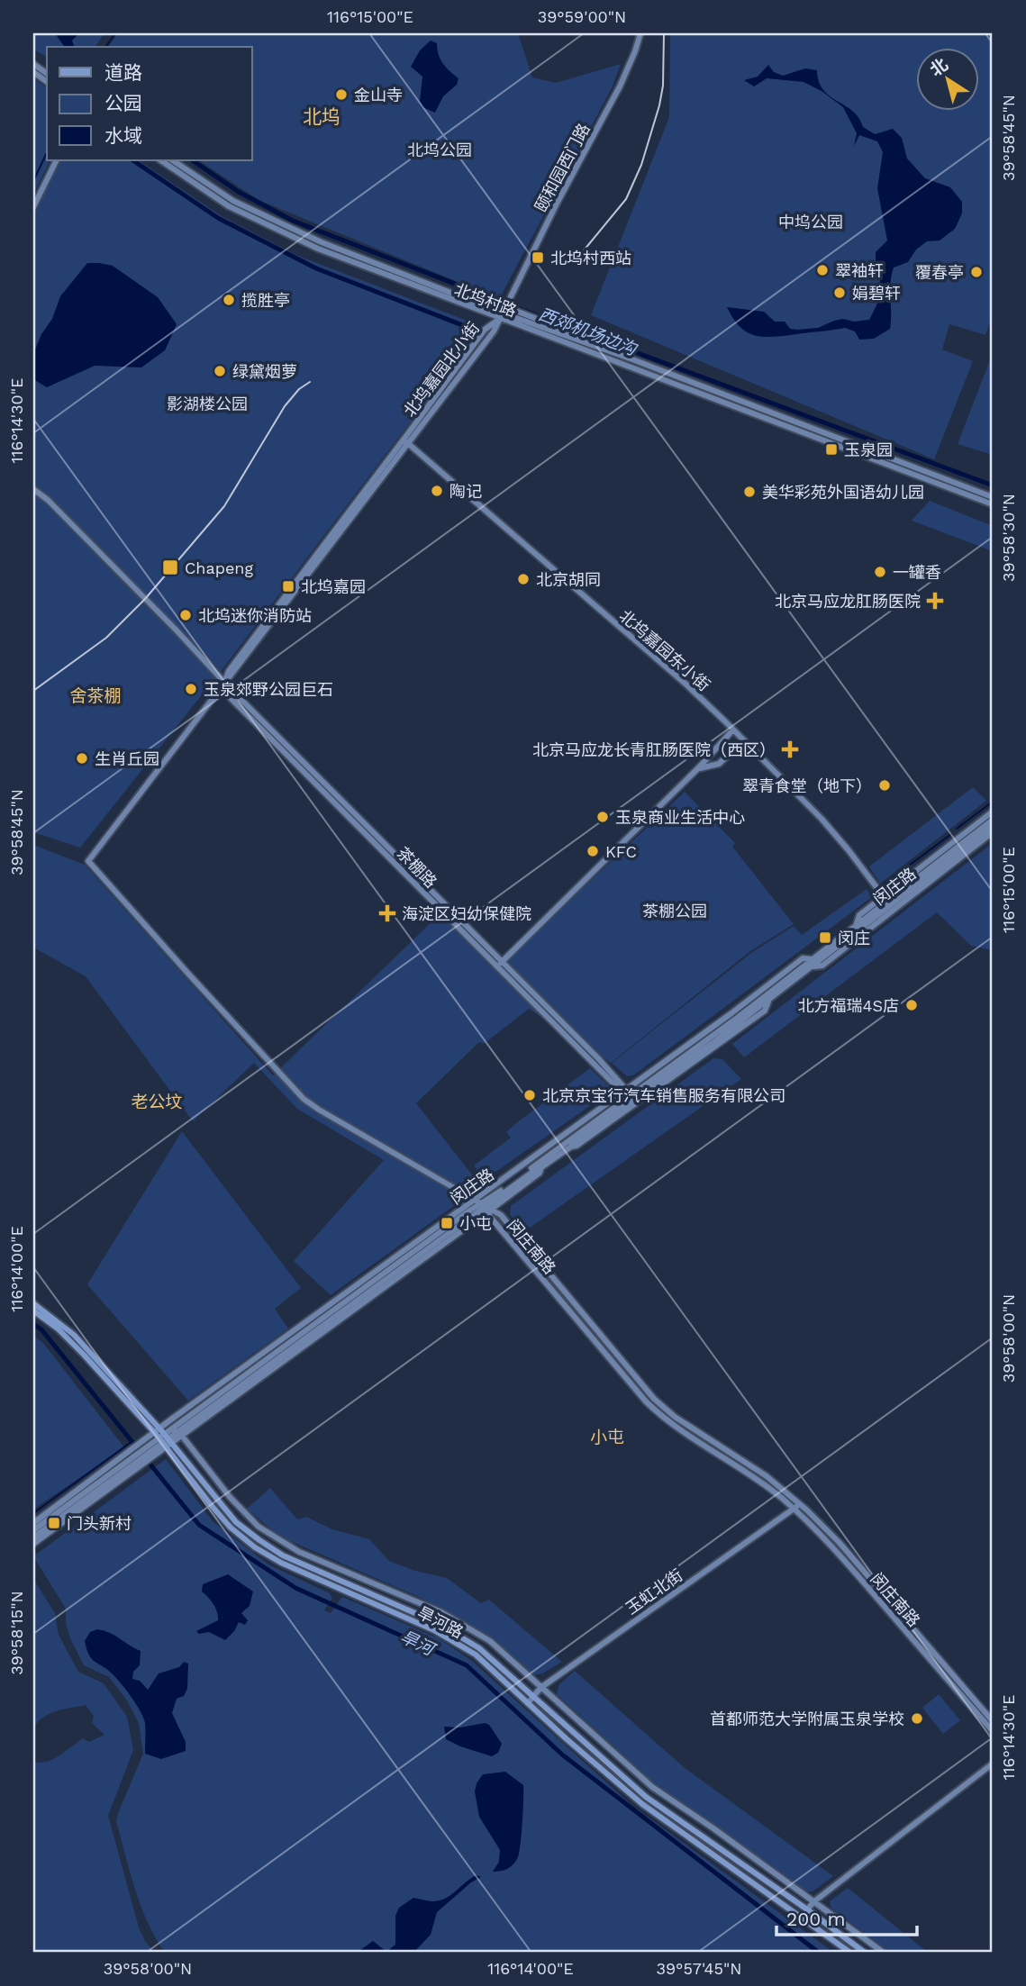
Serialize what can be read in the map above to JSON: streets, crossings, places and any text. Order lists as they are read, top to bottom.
{
  "streets": {
    "main road": ["旱河路"],
    "street": [
      "颐和园西门路",
      "北坞村路",
      "北坞嘉园北小街",
      "北坞嘉园东小街",
      "茶棚路",
      "闵庄路",
      "闵庄南路",
      "玉虹北街"
    ]
  },
  "crossings": [
    ["颐和园西门路", "北坞村路"],
    ["颐和园西门路", "北坞嘉园北小街"],
    ["北坞村路", "北坞嘉园北小街"],
    ["北坞嘉园北小街", "北坞嘉园东小街"],
    ["北坞嘉园北小街", "茶棚路"],
    ["北坞嘉园北小街", "闵庄路"],
    ["北坞嘉园东小街", "闵庄路"],
    ["茶棚路", "闵庄路"],
    ["闵庄路", "闵庄南路"],
    ["闵庄路", "旱河路"],
    ["闵庄南路", "玉虹北街"],
    ["玉虹北街", "旱河路"]
  ],
  "districts": [
    "北坞",
    "舍茶棚",
    "老公坟",
    "小屯"
  ],
  "water": ["西郊机场边沟", "旱河"],
  "parks": [
    "北坞公园",
    "中坞公园",
    "影湖楼公园",
    "茶棚公园"
  ],
  "places": {
    "other": [
      "金山寺",
      "翠袖轩",
      "覆春亭",
      "娟碧轩",
      "揽胜亭",
      "绿黛烟萝",
      "陶记",
      "美华彩苑外国语幼儿园",
      "一罐香",
      "北京胡同",
      "北坞迷你消防站",
      "玉泉郊野公园巨石",
      "生肖丘园",
      "翠青食堂（地下）",
      "玉泉商业生活中心",
      "KFC",
      "北方福瑞4S店",
      "北京京宝行汽车销售服务有限公司",
      "首都师范大学附属玉泉学校"
    ],
    "transit": [
      "北坞村西站",
      "玉泉园",
      "Chapeng",
      "北坞嘉园",
      "闵庄",
      "小屯",
      "门头新村"
    ],
    "health": ["北京马应龙肛肠医院", "北京马应龙长青肛肠医院（西区）", "海淀区妇幼保健院"]
  },
  "legend": ["道路", "公园", "水域"],
  "scale_bar": "200 m",
  "north": "top left",
  "coordinates": [
    "116°15'00\"E",
    "39°59'00\"N",
    "39°58'45\"N",
    "116°14'30\"E",
    "39°58'30\"N",
    "116°14'00\"E",
    "39°58'00\"N",
    "39°58'15\"N",
    "39°57'45\"N"
  ]
}
